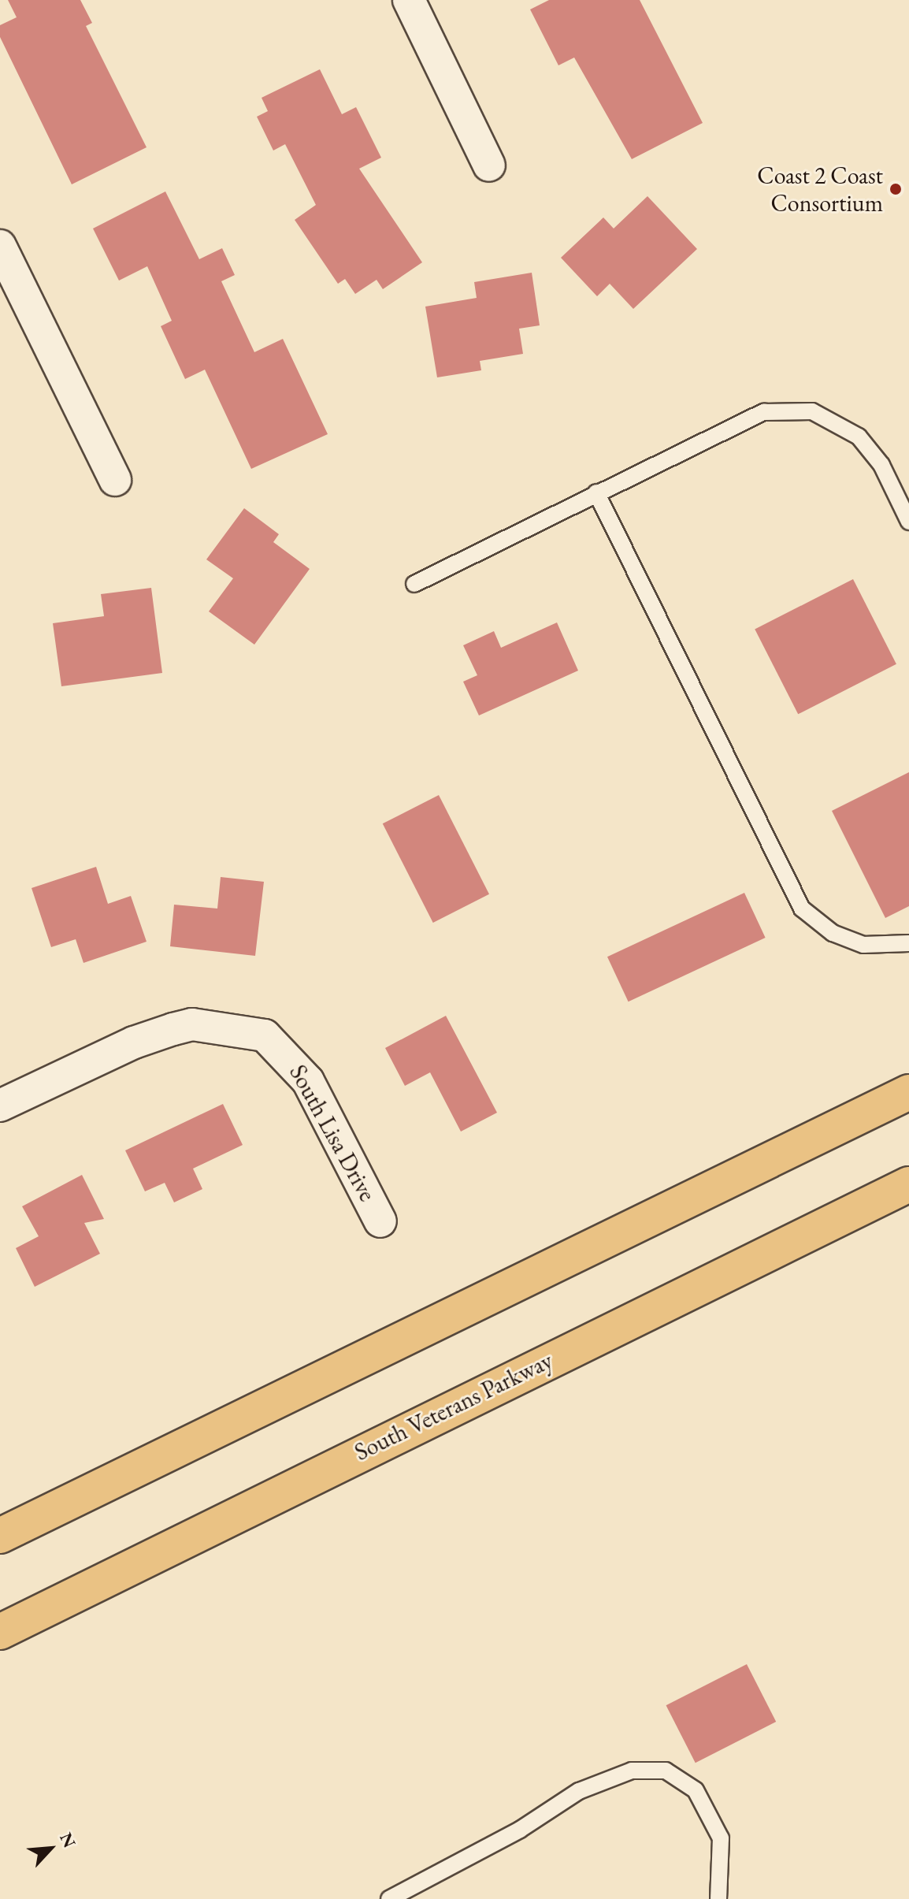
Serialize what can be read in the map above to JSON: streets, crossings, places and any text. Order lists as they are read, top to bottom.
{
  "streets": {
    "highway": ["South Veterans Parkway"],
    "street": ["South Lisa Drive"]
  },
  "places": ["Coast 2 Coast Consortium"],
  "north": "top right"
}
